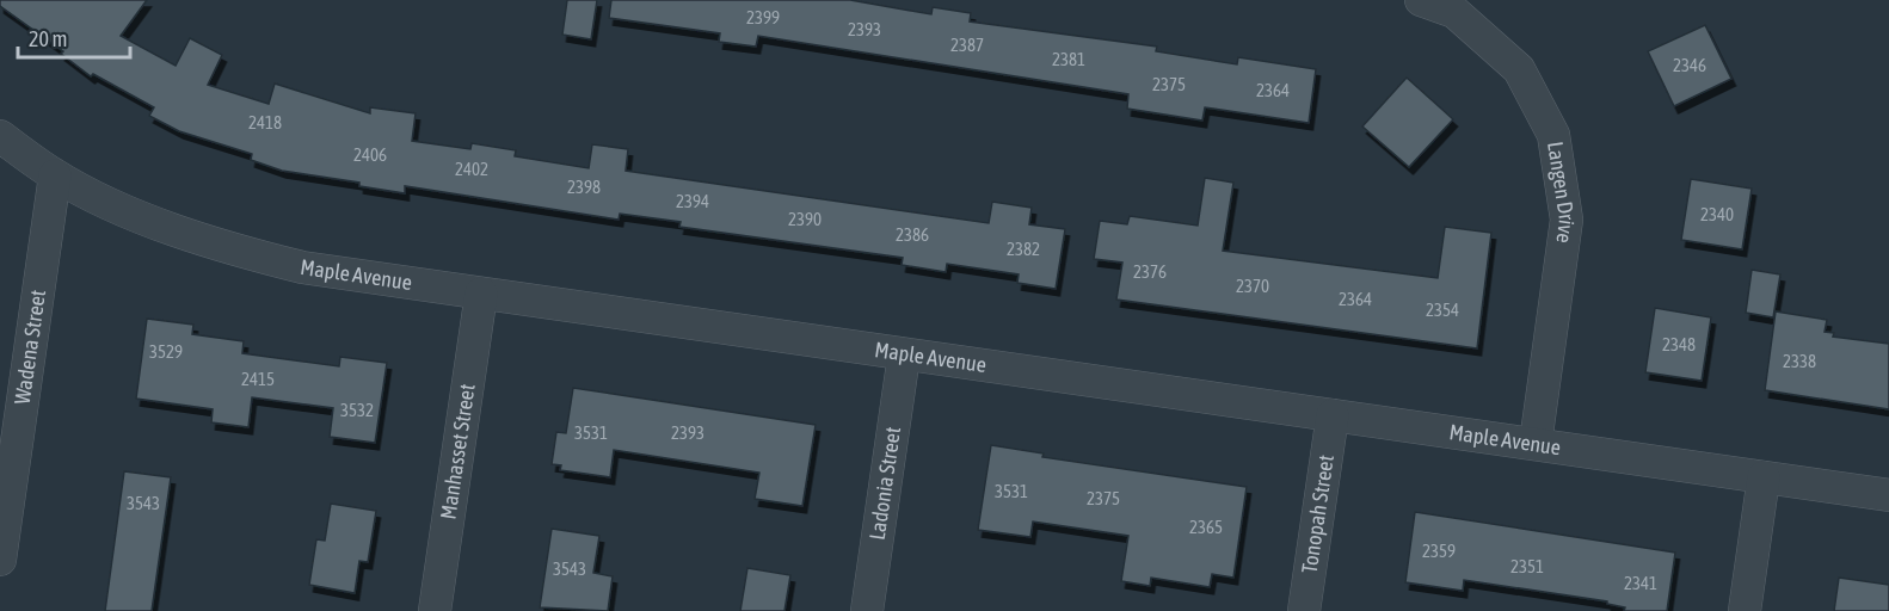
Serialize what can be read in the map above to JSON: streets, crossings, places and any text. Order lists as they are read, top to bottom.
{
  "streets": {
    "street": [
      "Langen Drive",
      "Maple Avenue",
      "Wadena Street",
      "Manhasset Street",
      "Ladonia Street",
      "Tonopah Street"
    ]
  },
  "crossings": [
    ["Langen Drive", "Maple Avenue"],
    ["Maple Avenue", "Wadena Street"],
    ["Maple Avenue", "Manhasset Street"],
    ["Maple Avenue", "Ladonia Street"],
    ["Maple Avenue", "Tonopah Street"]
  ],
  "house_numbers": [
    "2399",
    "2393",
    "2387",
    "2381",
    "2346",
    "2375",
    "2364",
    "2418",
    "2406",
    "2402",
    "2398",
    "2394",
    "2340",
    "2390",
    "2386",
    "2382",
    "2376",
    "2370",
    "2364",
    "2354",
    "2348",
    "3529",
    "2338",
    "2415",
    "3532",
    "3531",
    "2393",
    "3531",
    "2375",
    "3543",
    "2365",
    "2359",
    "2351",
    "3543",
    "2341"
  ],
  "scale_bar": "20 m"
}
